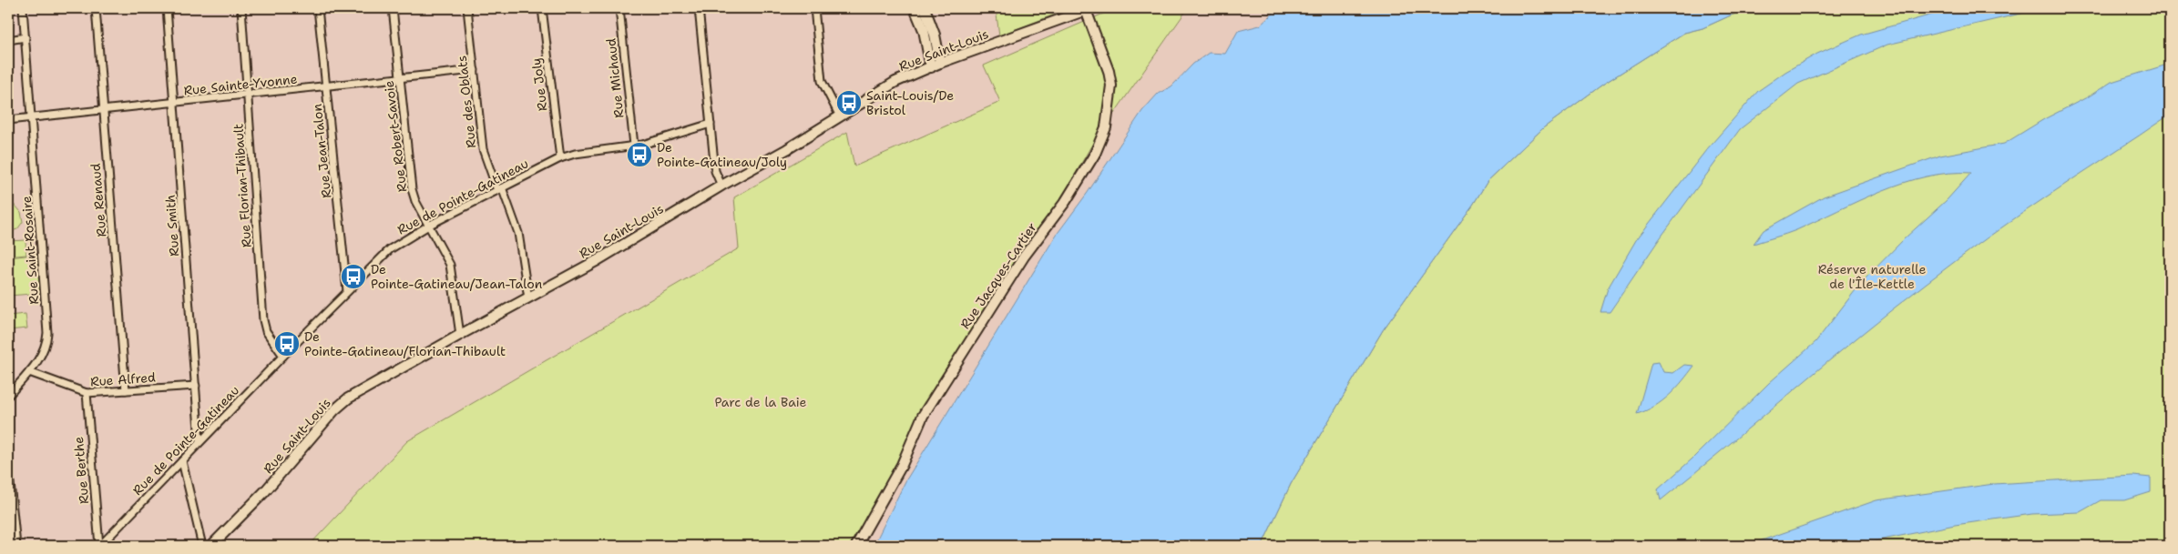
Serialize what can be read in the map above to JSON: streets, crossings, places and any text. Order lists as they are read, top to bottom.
{
  "streets": {
    "street": [
      "Rue Saint-Louis",
      "Rue Michaud",
      "Rue Sainte-Yvonne",
      "Rue Joly",
      "Rue des Oblats",
      "Rue Robert-Savoie",
      "Rue Jean-Talon",
      "Rue Florian-Thibault",
      "Rue de Pointe-Gatineau",
      "Rue Renaud",
      "Rue Smith",
      "Rue Saint-Rosaire",
      "Rue Jacques-Cartier",
      "Rue Alfred",
      "Rue Berthe"
    ]
  },
  "crossings": [
    ["Rue Saint-Louis", "Rue des Oblats"],
    ["Rue Saint-Louis", "Rue Robert-Savoie"],
    ["Rue Saint-Louis", "Rue Jacques-Cartier"],
    ["Rue Michaud", "Rue de Pointe-Gatineau"],
    ["Rue Sainte-Yvonne", "Rue des Oblats"],
    ["Rue Sainte-Yvonne", "Rue Robert-Savoie"],
    ["Rue Sainte-Yvonne", "Rue Jean-Talon"],
    ["Rue Sainte-Yvonne", "Rue Florian-Thibault"],
    ["Rue Sainte-Yvonne", "Rue Renaud"],
    ["Rue Sainte-Yvonne", "Rue Smith"],
    ["Rue Sainte-Yvonne", "Rue Saint-Rosaire"],
    ["Rue Joly", "Rue de Pointe-Gatineau"],
    ["Rue des Oblats", "Rue de Pointe-Gatineau"],
    ["Rue Robert-Savoie", "Rue de Pointe-Gatineau"],
    ["Rue Jean-Talon", "Rue de Pointe-Gatineau"],
    ["Rue Florian-Thibault", "Rue de Pointe-Gatineau"],
    ["Rue de Pointe-Gatineau", "Rue Smith"],
    ["Rue de Pointe-Gatineau", "Rue Berthe"],
    ["Rue Renaud", "Rue Alfred"],
    ["Rue Smith", "Rue Alfred"],
    ["Rue Saint-Rosaire", "Rue Alfred"],
    ["Rue Alfred", "Rue Berthe"]
  ],
  "parks": ["Réserve naturelle de l'Île-Kettle", "Parc de la Baie"],
  "places": {
    "bus stop": [
      "Saint-Louis/De Bristol",
      "De Pointe-Gatineau/Joly",
      "De Pointe-Gatineau/Jean-Talon",
      "De Pointe-Gatineau/Florian-Thibault"
    ]
  }
}
